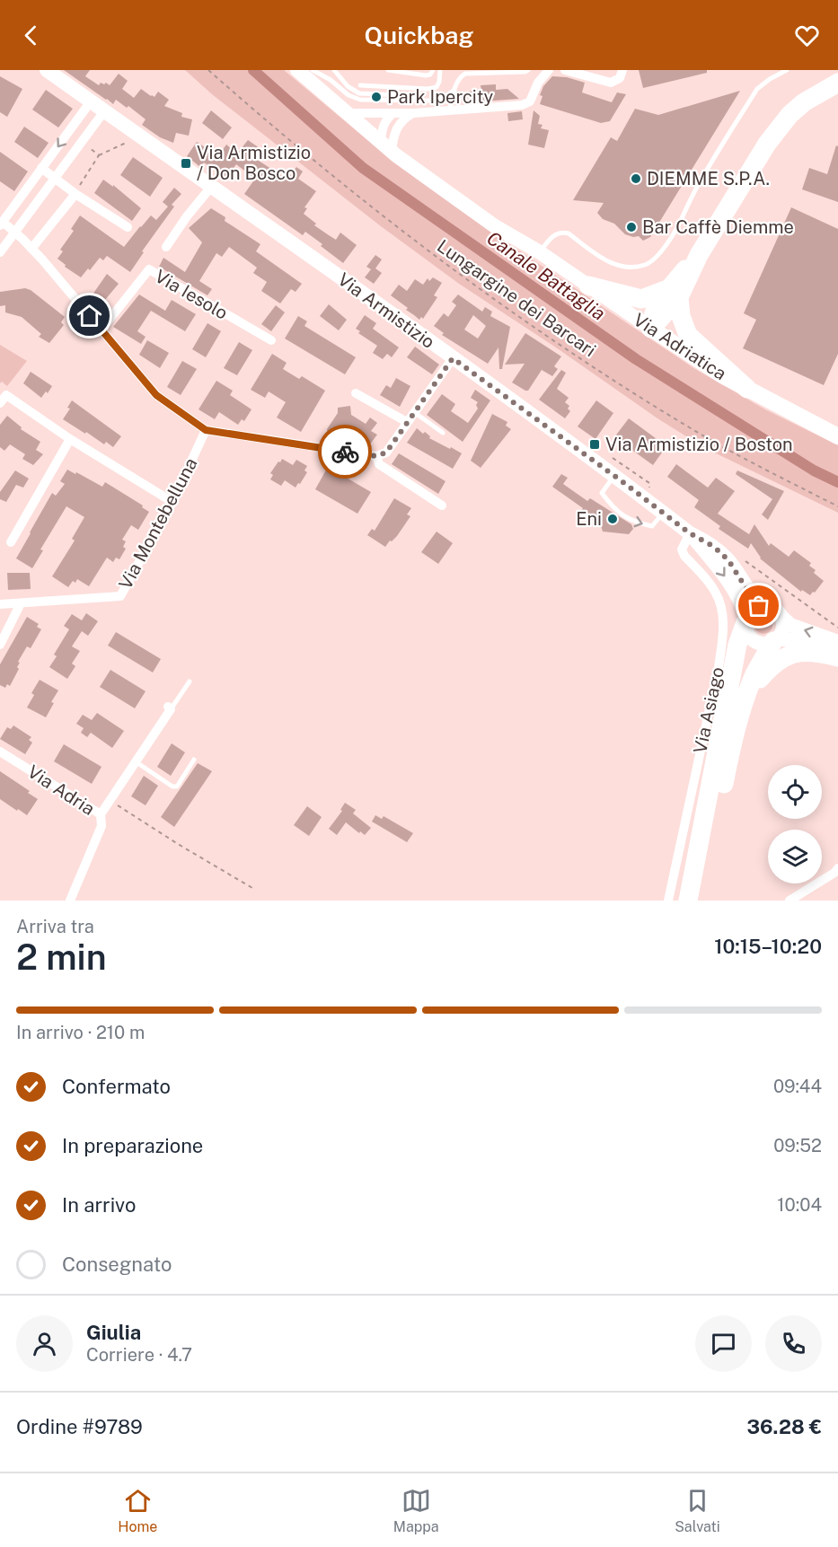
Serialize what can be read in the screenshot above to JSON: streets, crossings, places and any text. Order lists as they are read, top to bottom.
{
  "streets": {
    "main road": ["Via Adriatica"],
    "street": [
      "Via Iesolo",
      "Via Armistizio",
      "Via Montebelluna",
      "Via Asiago",
      "Via Adria"
    ],
    "path": ["Lungargine dei Barcari"]
  },
  "crossings": [
    ["Via Armistizio", "Via Asiago"]
  ],
  "water": ["Canale Battaglia"],
  "places": {
    "other": [
      "Park Ipercity",
      "DIEMME S.P.A.",
      "Bar Caffè Diemme",
      "Eni"
    ],
    "transit": ["Via Armistizio / Don Bosco", "Via Armistizio / Boston"]
  },
  "page": {
    "header": "Quickbag",
    "heading": ["2 min", "Arriva tra", "10:15–10:20"],
    "panel": [
      "Giulia",
      "Corriere · 4.7",
      "Ordine #9789",
      "36.28 €"
    ],
    "bar": "In arrivo · 210 m",
    "list": [
      ["Confermato", "09:44"],
      ["In preparazione", "09:52"],
      ["In arrivo", "10:04"],
      "Consegnato"
    ],
    "tabs": ["Home", "Mappa", "Salvati"]
  }
}
